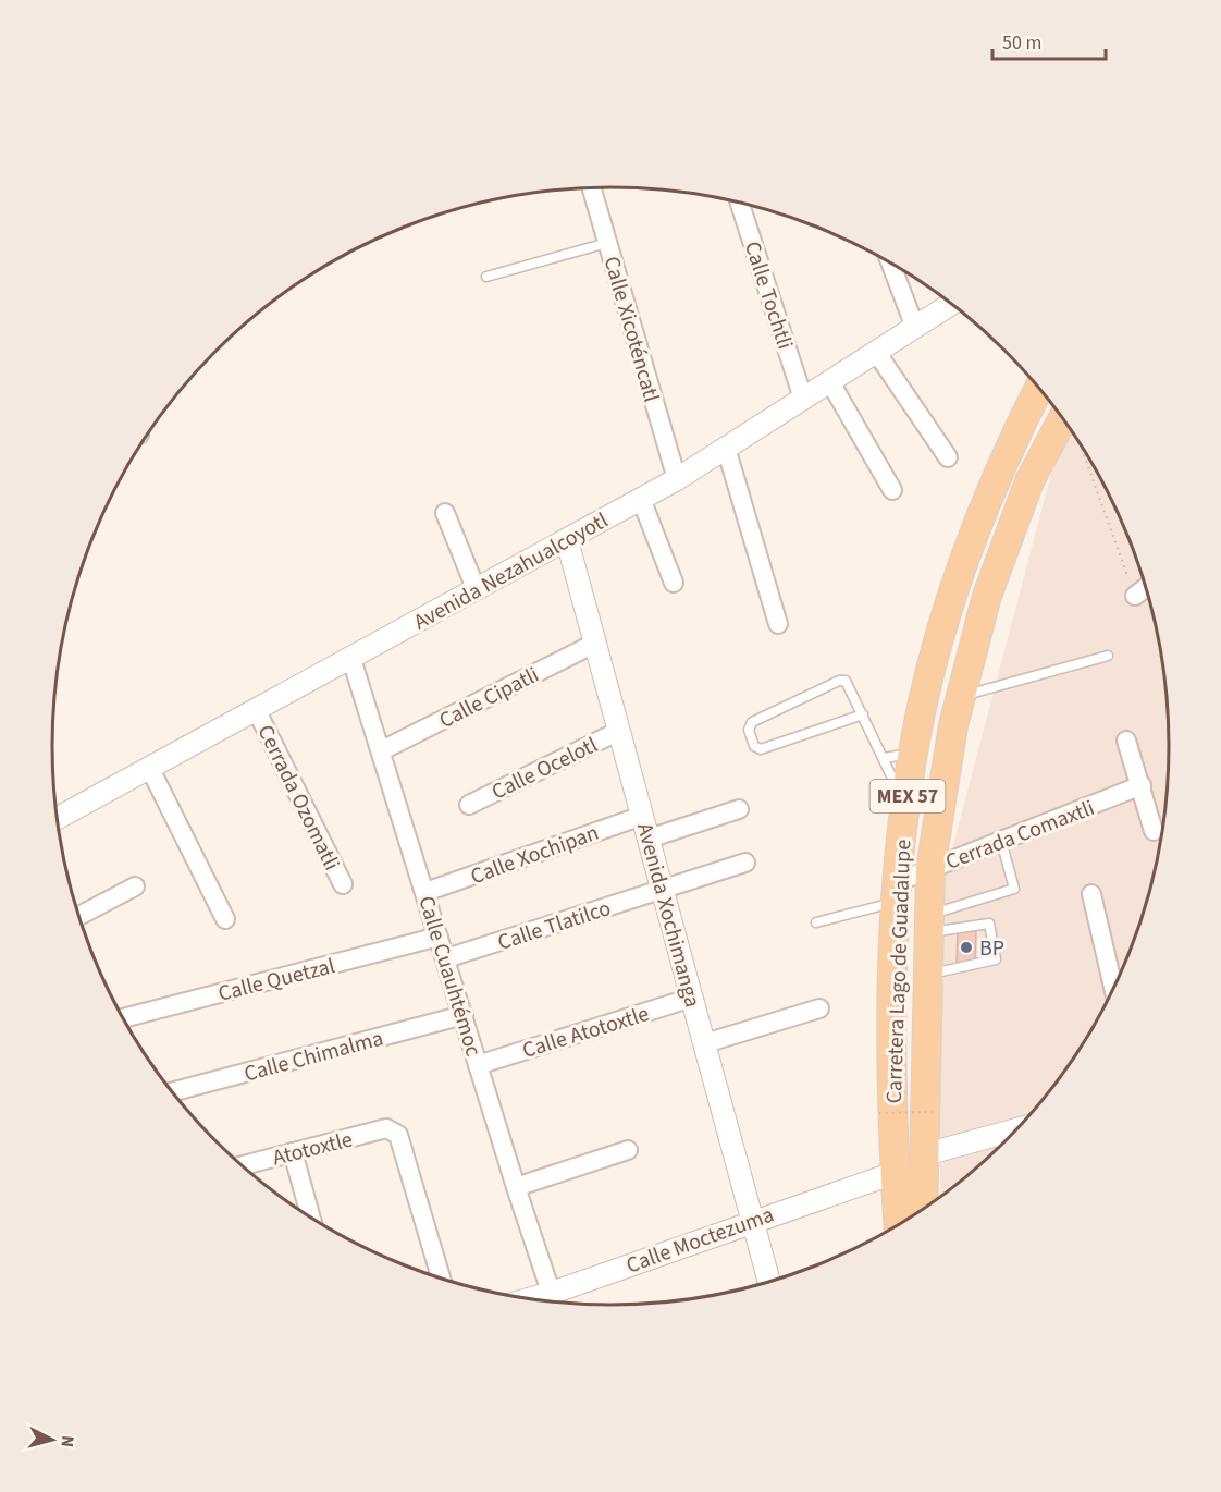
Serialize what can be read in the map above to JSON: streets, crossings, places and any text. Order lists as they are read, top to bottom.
{
  "streets": {
    "main road": ["MEX 57", "Carretera Lago de Guadalupe"],
    "street": [
      "Calle Tochtli",
      "Calle Xicoténcatl",
      "Avenida Nezahualcoyotl",
      "Calle Cipatli",
      "Calle Ocelotl",
      "Cerrada Ozomatli",
      "Cerrada Comaxtli",
      "Calle Xochipan",
      "Avenida Xochimanga",
      "Calle Tlatilco",
      "Calle Cuauhtémoc",
      "Calle Quetzal",
      "Calle Atotoxtle",
      "Calle Chimalma",
      "Atotoxtle",
      "Calle Moctezuma"
    ]
  },
  "crossings": [
    ["Calle Tochtli", "Avenida Nezahualcoyotl"],
    ["Calle Xicoténcatl", "Avenida Nezahualcoyotl"],
    ["Avenida Nezahualcoyotl", "Cerrada Ozomatli"],
    ["Avenida Nezahualcoyotl", "Avenida Xochimanga"],
    ["Avenida Nezahualcoyotl", "Calle Cuauhtémoc"],
    ["Calle Cipatli", "Avenida Xochimanga"],
    ["Calle Cipatli", "Calle Cuauhtémoc"],
    ["Calle Ocelotl", "Avenida Xochimanga"],
    ["Cerrada Comaxtli", "Carretera Lago de Guadalupe"],
    ["Calle Xochipan", "Avenida Xochimanga"],
    ["Calle Xochipan", "Calle Cuauhtémoc"],
    ["Avenida Xochimanga", "Calle Tlatilco"],
    ["Avenida Xochimanga", "Calle Atotoxtle"],
    ["Avenida Xochimanga", "Calle Moctezuma"],
    ["Calle Tlatilco", "Calle Cuauhtémoc"],
    ["Carretera Lago de Guadalupe", "Calle Moctezuma"],
    ["Calle Cuauhtémoc", "Calle Quetzal"],
    ["Calle Cuauhtémoc", "Calle Atotoxtle"],
    ["Calle Cuauhtémoc", "Calle Chimalma"],
    ["Calle Cuauhtémoc", "Calle Moctezuma"]
  ],
  "places": ["BP"],
  "scale_bar": "50 m",
  "north": "right"
}
